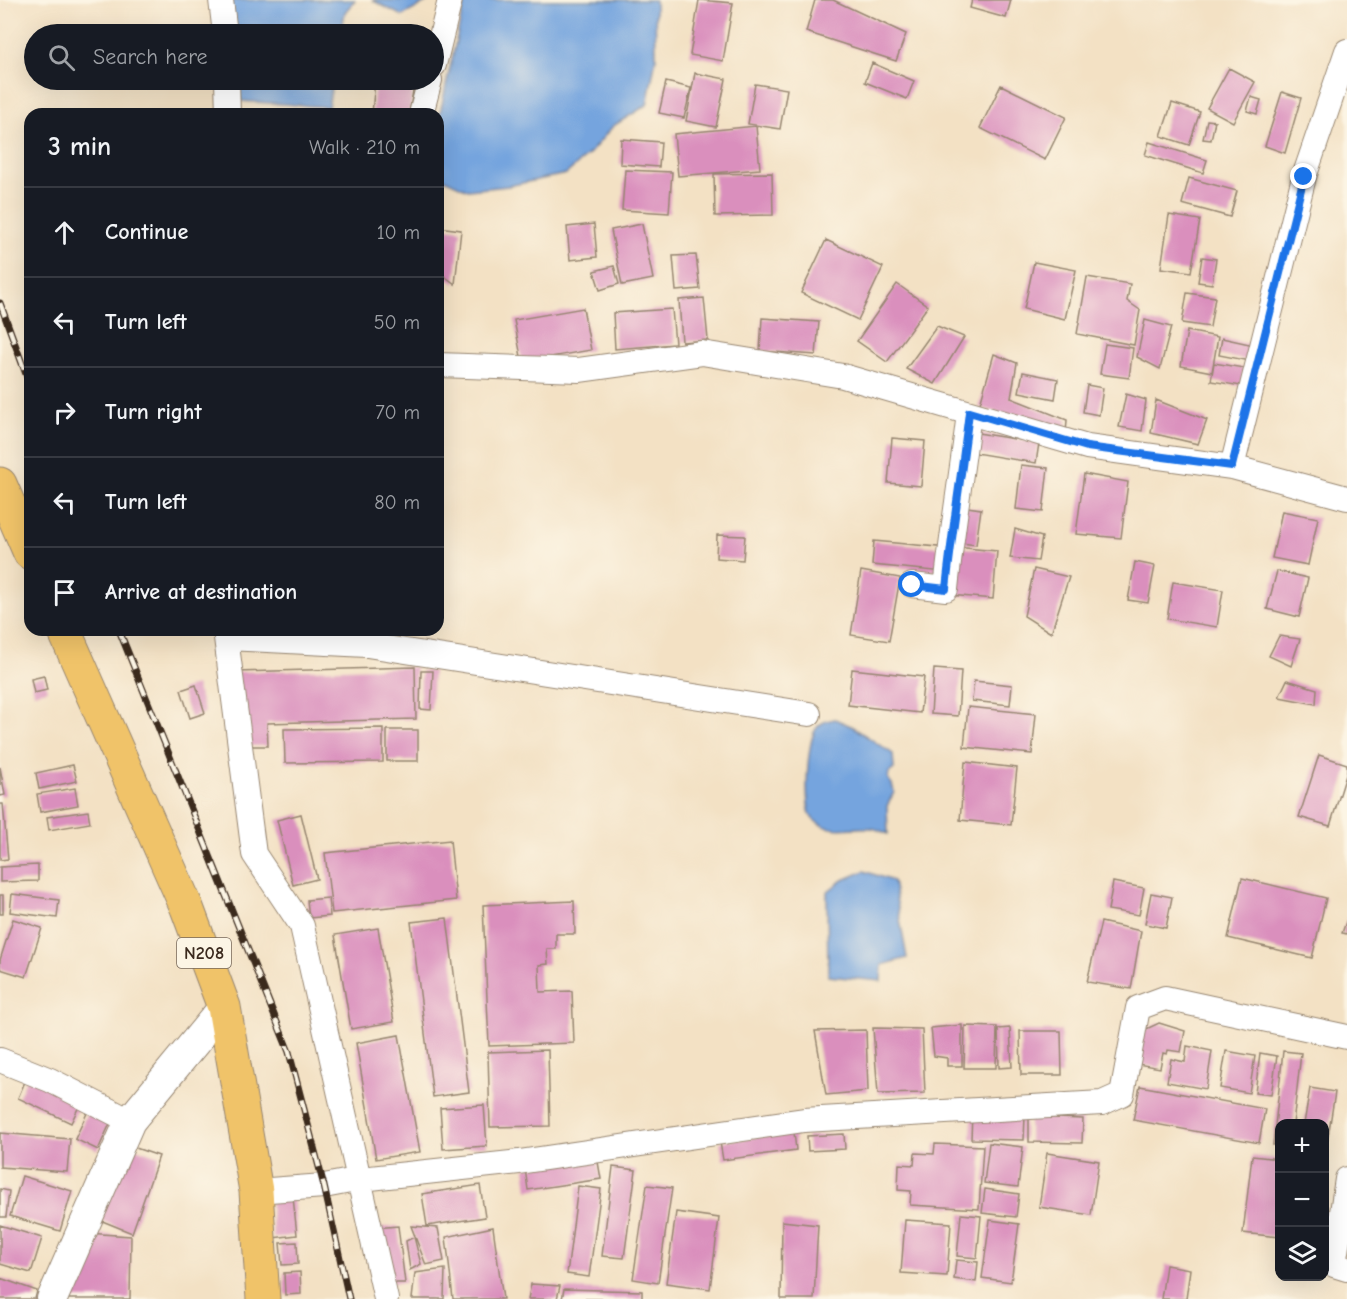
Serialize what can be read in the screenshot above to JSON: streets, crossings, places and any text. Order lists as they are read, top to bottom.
{
  "streets": {
    "highway": ["N208"]
  },
  "page": {
    "search": "Search here",
    "heading": ["3 min", "Walk · 210 m"],
    "list": [
      ["Continue", "10 m"],
      ["Turn left", "50 m"],
      ["Turn right", "70 m"],
      ["Turn left", "80 m"],
      "Arrive at destination"
    ],
    "map_buttons": ["+", "−"]
  }
}
